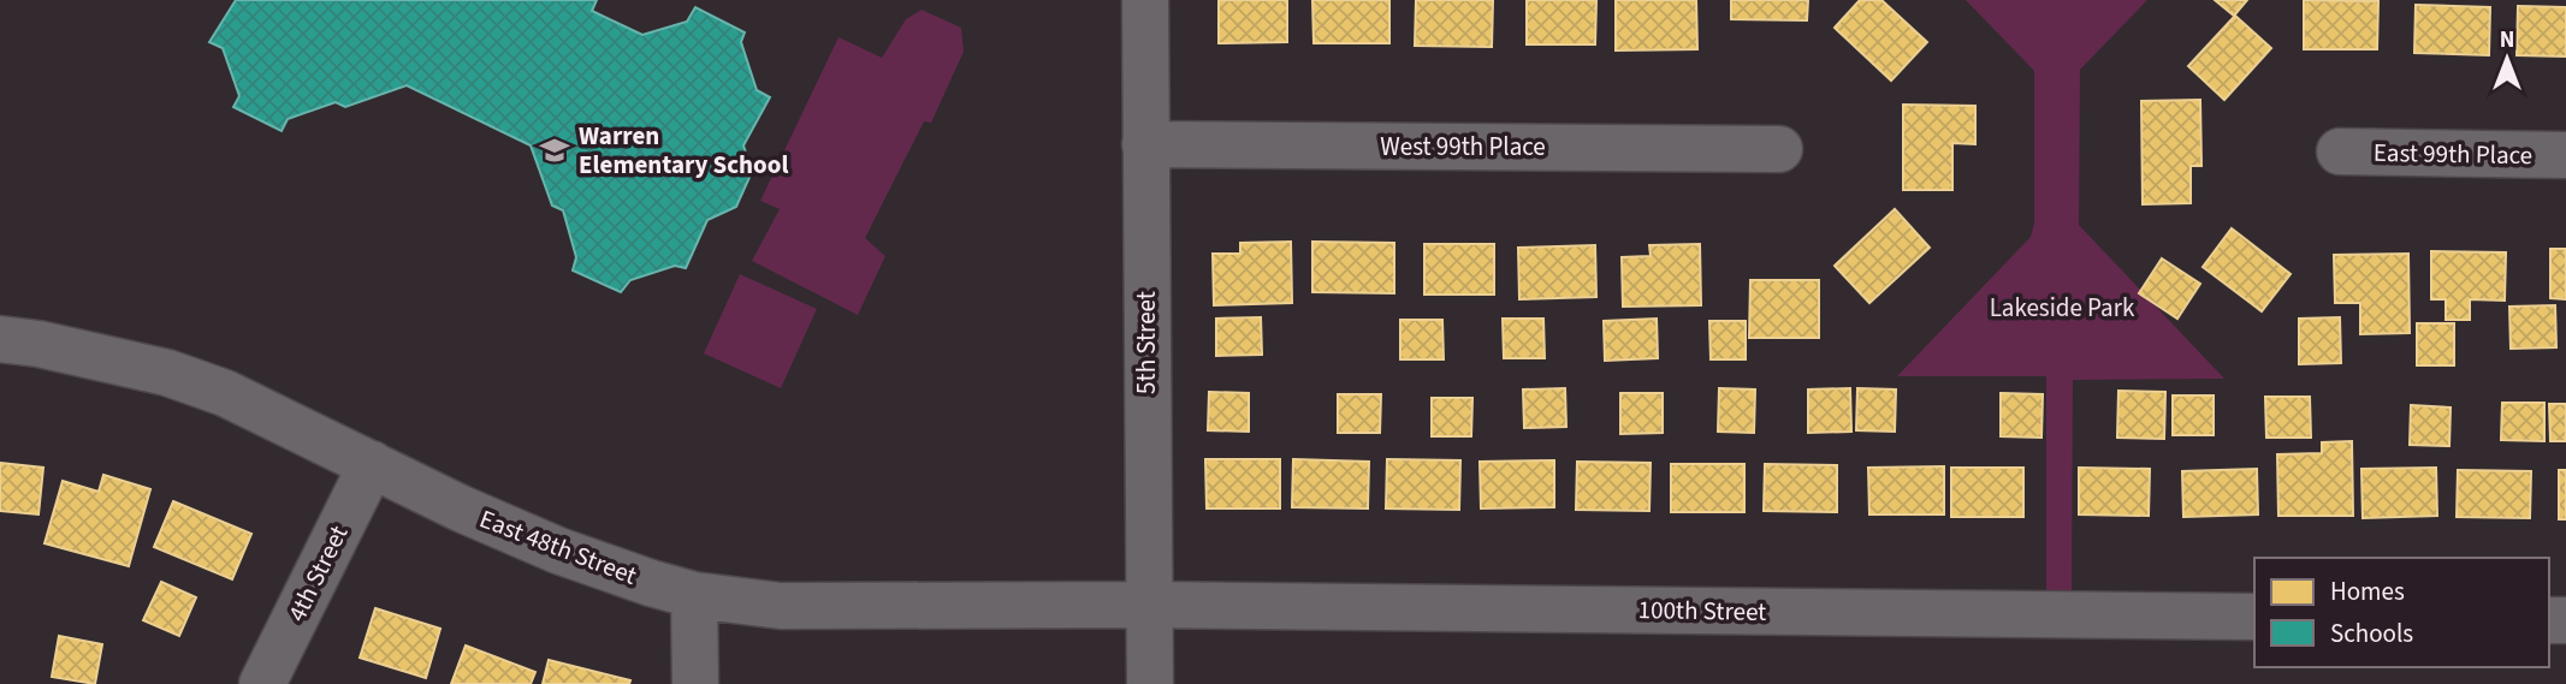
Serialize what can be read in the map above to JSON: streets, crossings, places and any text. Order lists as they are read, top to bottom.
{
  "streets": {
    "street": [
      "West 99th Place",
      "East 99th Place",
      "5th Street",
      "East 48th Street",
      "4th Street",
      "100th Street"
    ]
  },
  "crossings": [
    ["West 99th Place", "5th Street"],
    ["5th Street", "East 48th Street"],
    ["5th Street", "100th Street"],
    ["East 48th Street", "4th Street"],
    ["East 48th Street", "100th Street"]
  ],
  "parks": ["Lakeside Park"],
  "places": {
    "school or university": ["Warren Elementary School"]
  },
  "legend": ["Homes", "Schools"],
  "north": "top"
}
